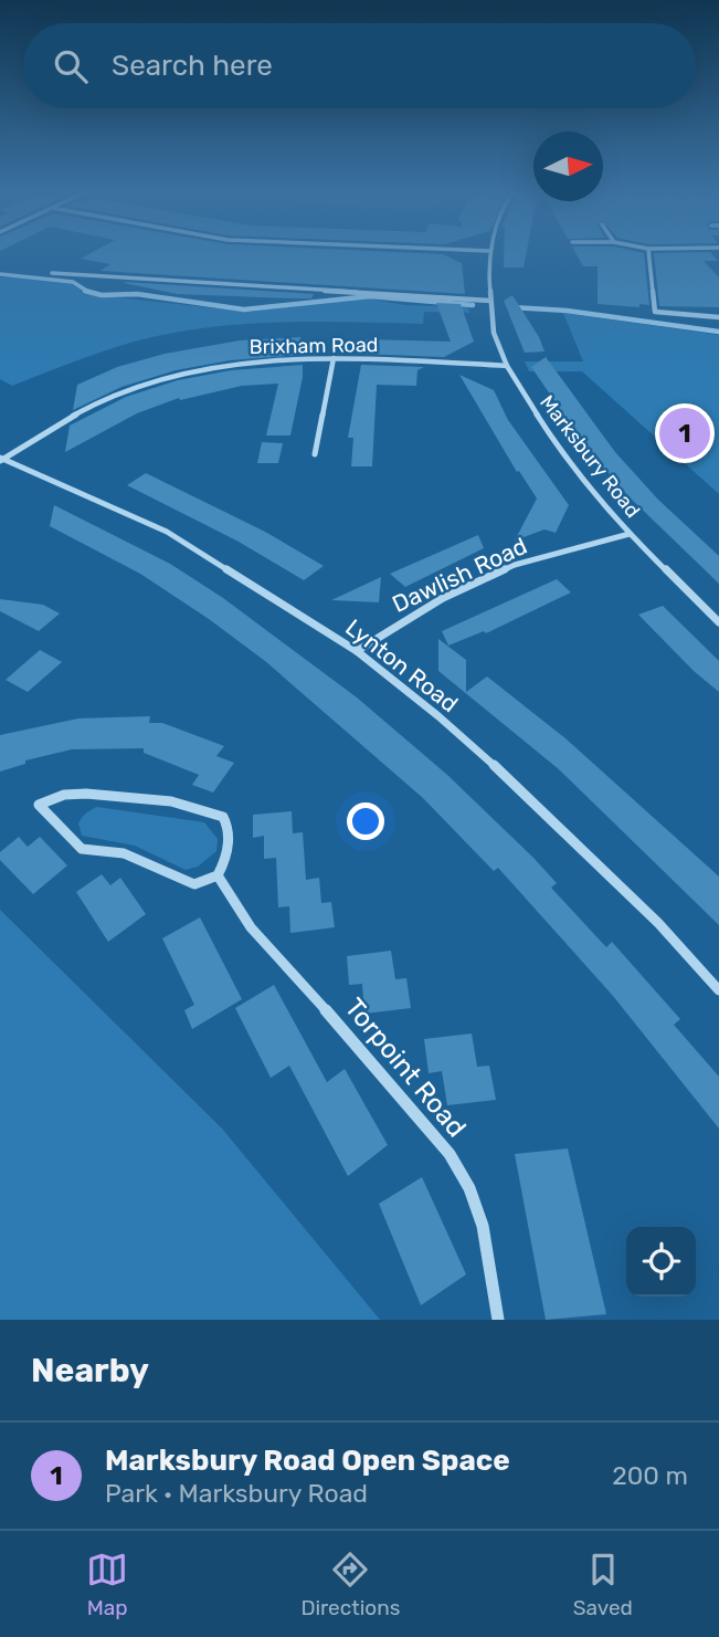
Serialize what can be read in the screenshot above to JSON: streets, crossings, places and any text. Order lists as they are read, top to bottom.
{
  "streets": {
    "street": [
      "Brixham Road",
      "Marksbury Road",
      "Dawlish Road",
      "Lynton Road",
      "Torpoint Road"
    ]
  },
  "crossings": [
    ["Brixham Road", "Marksbury Road"],
    ["Brixham Road", "Lynton Road"],
    ["Marksbury Road", "Dawlish Road"],
    ["Dawlish Road", "Lynton Road"]
  ],
  "north": "right",
  "page": {
    "search": "Search here",
    "pins": "1",
    "heading": "Nearby",
    "list": [
      {
        "mark": "1",
        "name": "Marksbury Road Open Space",
        "note": "Park · Marksbury Road",
        "value": "200 m"
      }
    ],
    "nav": ["Map", "Directions", "Saved"]
  }
}
